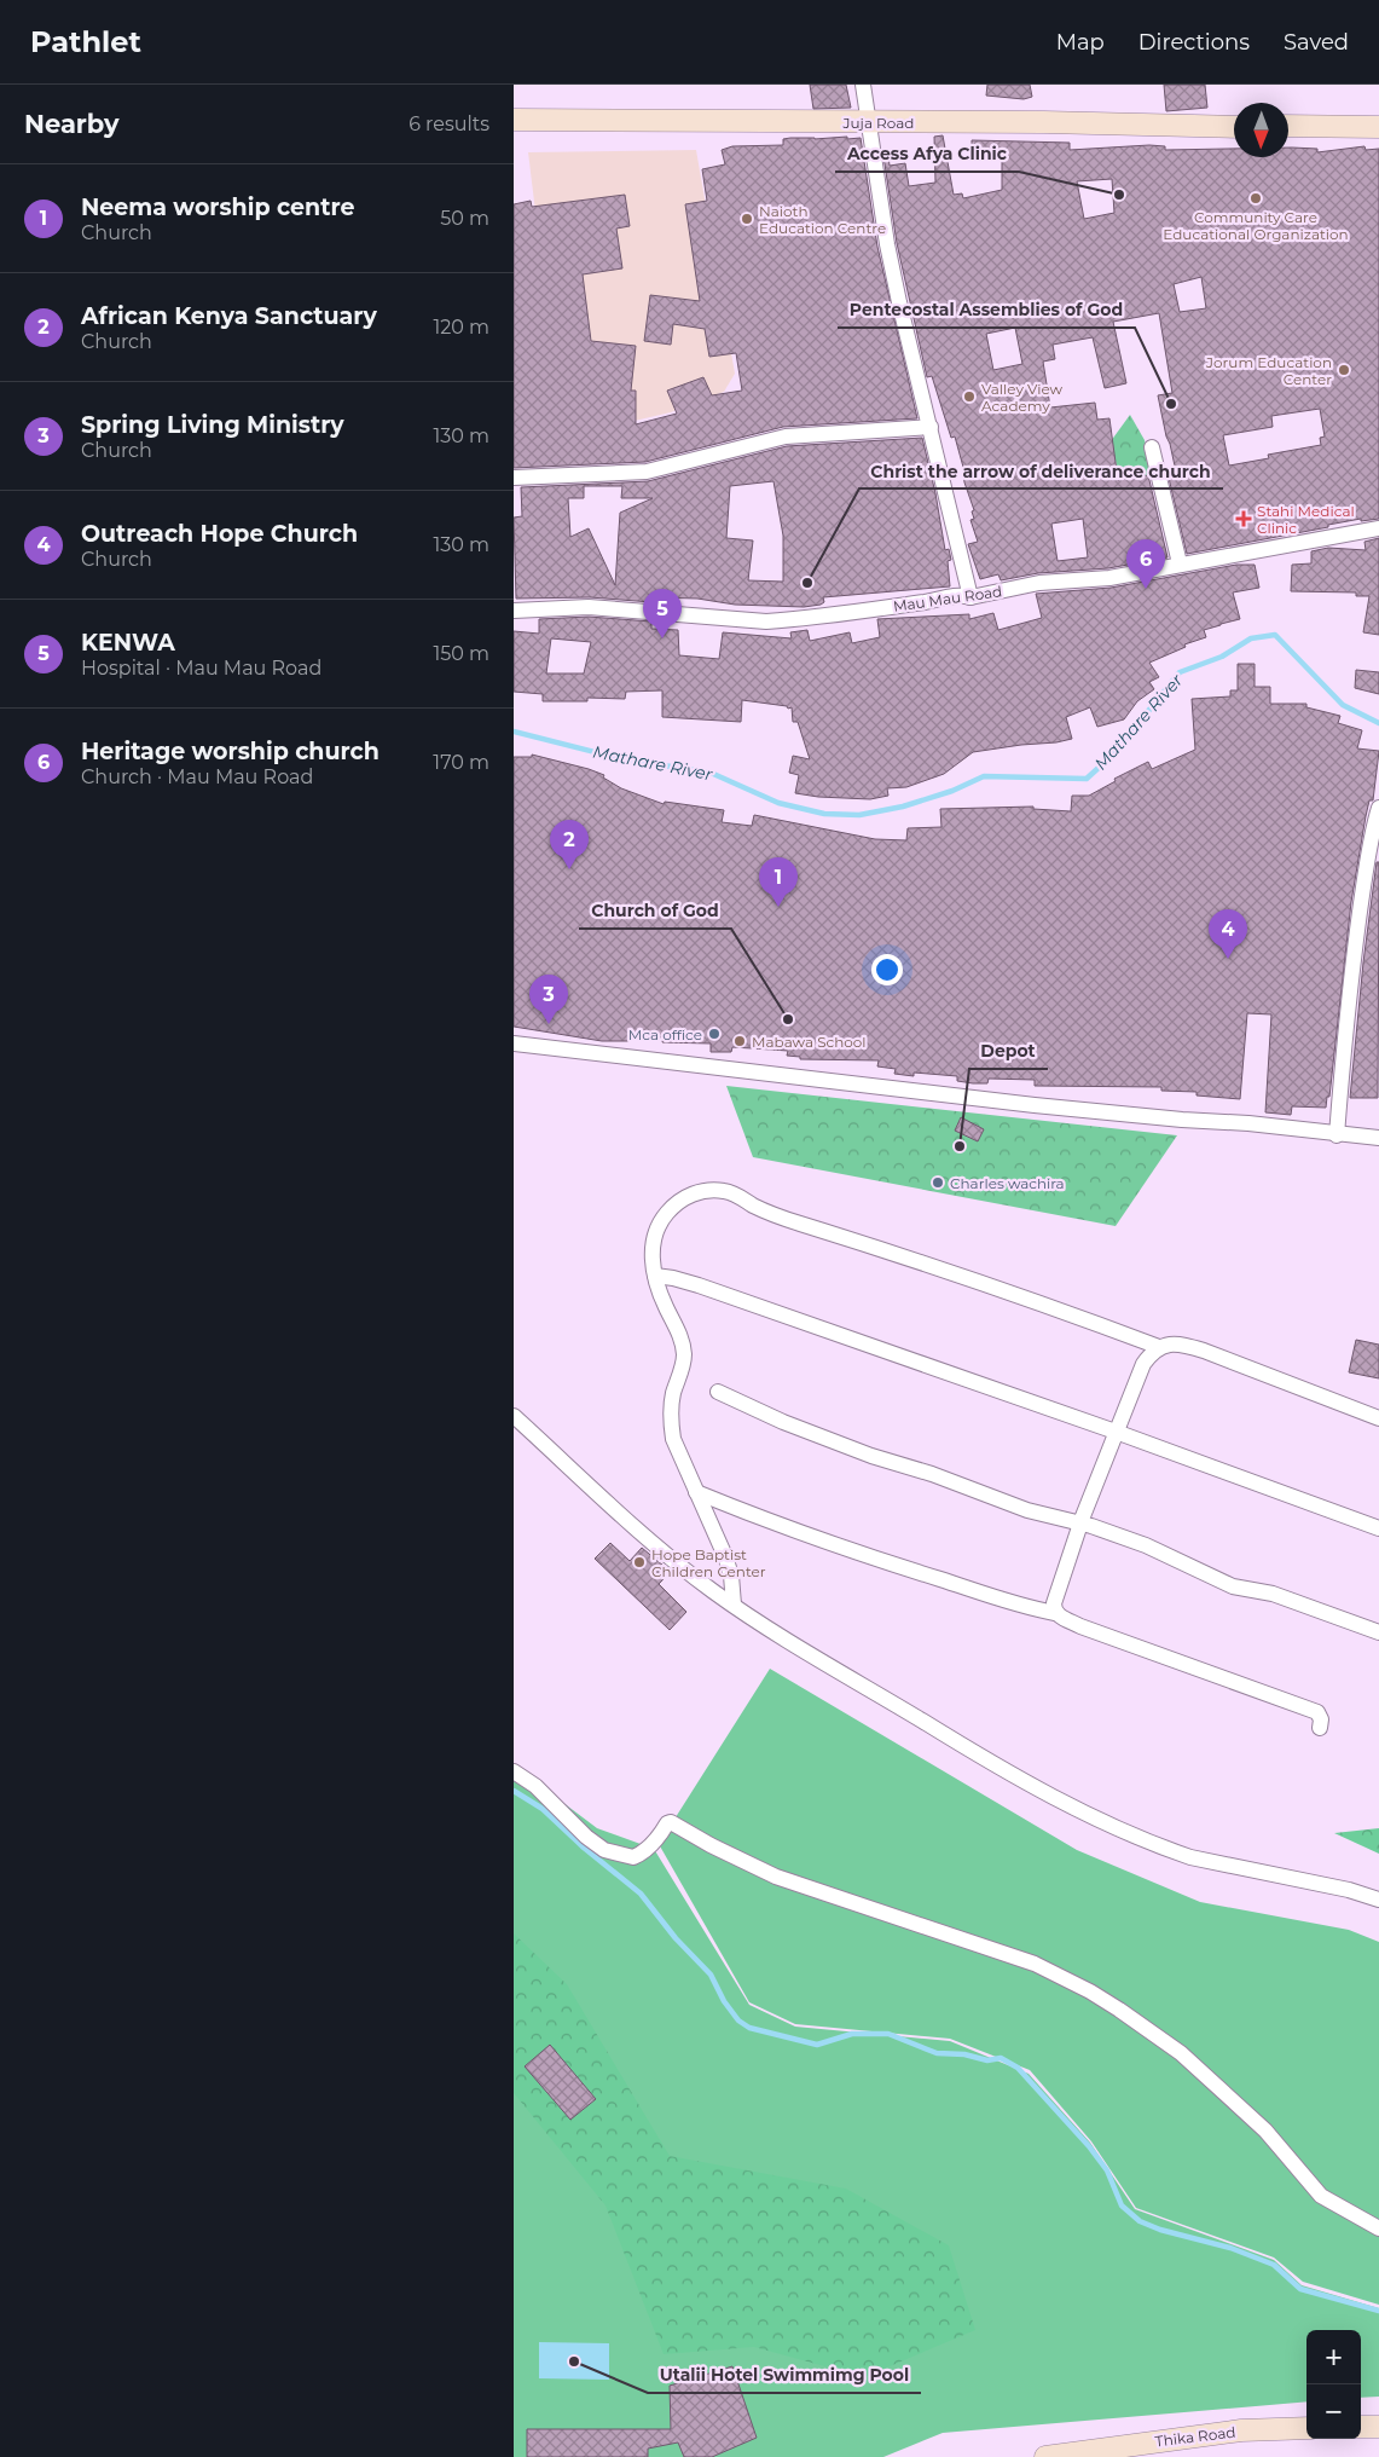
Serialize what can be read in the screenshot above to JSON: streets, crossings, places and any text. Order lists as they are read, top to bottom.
{
  "streets": {
    "main road": ["Juja Road", "Thika Road"],
    "street": ["Mau Mau Road"]
  },
  "water": ["Mathare River"],
  "places": {
    "other": [
      "Access Afya Clinic",
      "Community Care Educational Organization",
      "Naioth Education Centre",
      "Jorum Education Center",
      "Valley View Academy",
      "Pentecostal Assemblies of God",
      "Christ the arrow of deliverance church",
      "Church of God",
      "Mca office",
      "Mabawa School",
      "Depot",
      "Charles wachira",
      "Hope Baptist Children Center",
      "Utalii Hotel Swimmimg Pool"
    ],
    "health": ["Stahi Medical Clinic"]
  },
  "north": "bottom",
  "page": {
    "header": "Pathlet",
    "nav": ["Map", "Directions", "Saved"],
    "heading": ["Nearby", "6 results"],
    "list": [
      {
        "mark": "1",
        "name": "Neema worship centre",
        "note": "Church",
        "value": "50 m"
      },
      {
        "mark": "2",
        "name": "African Kenya Sanctuary",
        "note": "Church",
        "value": "120 m"
      },
      {
        "mark": "3",
        "name": "Spring Living Ministry",
        "note": "Church",
        "value": "130 m"
      },
      {
        "mark": "4",
        "name": "Outreach Hope Church",
        "note": "Church",
        "value": "130 m"
      },
      {
        "mark": "5",
        "name": "KENWA",
        "note": "Hospital · Mau Mau Road",
        "value": "150 m"
      },
      {
        "mark": "6",
        "name": "Heritage worship church",
        "note": "Church · Mau Mau Road",
        "value": "170 m"
      }
    ],
    "pins": [
      "6",
      "5",
      "2",
      "1",
      "4",
      "3"
    ],
    "map_buttons": ["+", "−"]
  }
}
